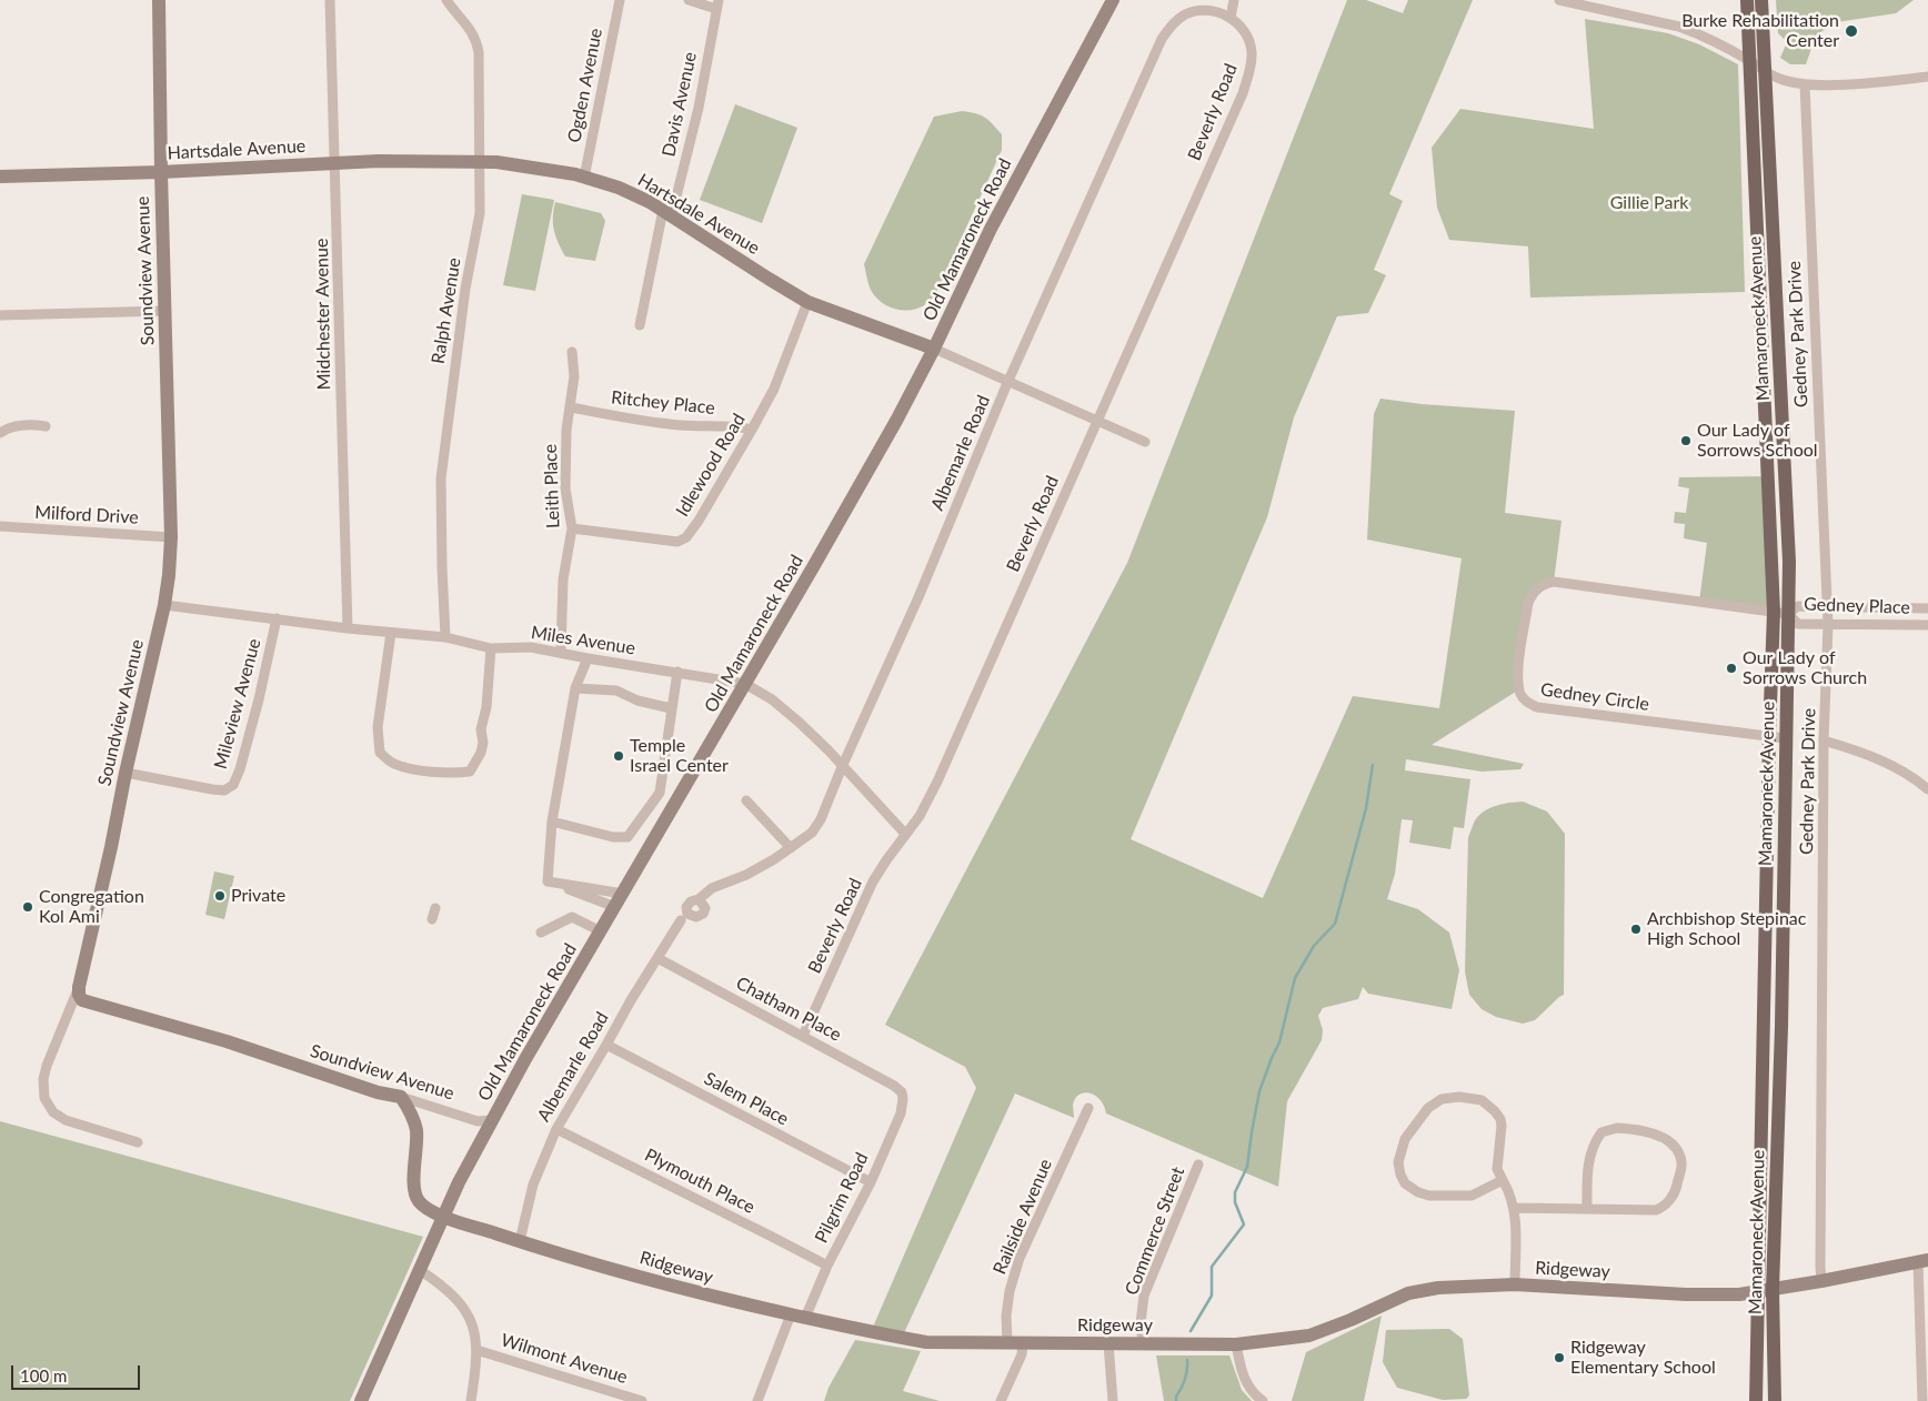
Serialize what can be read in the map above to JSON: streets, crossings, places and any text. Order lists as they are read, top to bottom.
{
  "streets": {
    "main road": ["Mamaroneck Avenue"],
    "street": [
      "Ogden Avenue",
      "Davis Avenue",
      "Beverly Road",
      "Hartsdale Avenue",
      "Old Mamaroneck Road",
      "Soundview Avenue",
      "Ralph Avenue",
      "Midchester Avenue",
      "Gedney Park Drive",
      "Ritchey Place",
      "Albemarle Road",
      "Idlewood Road",
      "Leith Place",
      "Milford Drive",
      "Gedney Place",
      "Miles Avenue",
      "Gedney Circle",
      "Mileview Avenue",
      "Chatham Place",
      "Salem Place",
      "Plymouth Place",
      "Pilgrim Road",
      "Railside Avenue",
      "Commerce Street",
      "Ridgeway",
      "Wilmont Avenue"
    ]
  },
  "crossings": [
    ["Ogden Avenue", "Hartsdale Avenue"],
    ["Davis Avenue", "Hartsdale Avenue"],
    ["Beverly Road", "Hartsdale Avenue"],
    ["Beverly Road", "Albemarle Road"],
    ["Beverly Road", "Miles Avenue"],
    ["Beverly Road", "Chatham Place"],
    ["Hartsdale Avenue", "Old Mamaroneck Road"],
    ["Hartsdale Avenue", "Soundview Avenue"],
    ["Hartsdale Avenue", "Ralph Avenue"],
    ["Hartsdale Avenue", "Midchester Avenue"],
    ["Hartsdale Avenue", "Albemarle Road"],
    ["Hartsdale Avenue", "Idlewood Road"],
    ["Old Mamaroneck Road", "Soundview Avenue"],
    ["Old Mamaroneck Road", "Miles Avenue"],
    ["Old Mamaroneck Road", "Ridgeway"],
    ["Soundview Avenue", "Milford Drive"],
    ["Soundview Avenue", "Miles Avenue"],
    ["Soundview Avenue", "Mileview Avenue"],
    ["Soundview Avenue", "Ridgeway"],
    ["Ralph Avenue", "Miles Avenue"],
    ["Midchester Avenue", "Miles Avenue"],
    ["Mamaroneck Avenue", "Gedney Place"],
    ["Mamaroneck Avenue", "Gedney Circle"],
    ["Mamaroneck Avenue", "Ridgeway"],
    ["Gedney Park Drive", "Gedney Place"],
    ["Gedney Park Drive", "Ridgeway"],
    ["Ritchey Place", "Idlewood Road"],
    ["Ritchey Place", "Leith Place"],
    ["Albemarle Road", "Miles Avenue"],
    ["Albemarle Road", "Chatham Place"],
    ["Albemarle Road", "Salem Place"],
    ["Albemarle Road", "Plymouth Place"],
    ["Albemarle Road", "Ridgeway"],
    ["Idlewood Road", "Leith Place"],
    ["Leith Place", "Miles Avenue"],
    ["Gedney Place", "Gedney Circle"],
    ["Miles Avenue", "Mileview Avenue"],
    ["Chatham Place", "Pilgrim Road"],
    ["Salem Place", "Pilgrim Road"],
    ["Plymouth Place", "Pilgrim Road"],
    ["Pilgrim Road", "Ridgeway"],
    ["Railside Avenue", "Ridgeway"],
    ["Commerce Street", "Ridgeway"]
  ],
  "parks": ["Gillie Park"],
  "places": [
    "Burke Rehabilitation Center",
    "Our Lady of Sorrows School",
    "Our Lady of Sorrows Church",
    "Temple Israel Center",
    "Private",
    "Congregation Kol Ami",
    "Archbishop Stepinac High School",
    "Ridgeway Elementary School"
  ],
  "scale_bar": "100 m"
}
